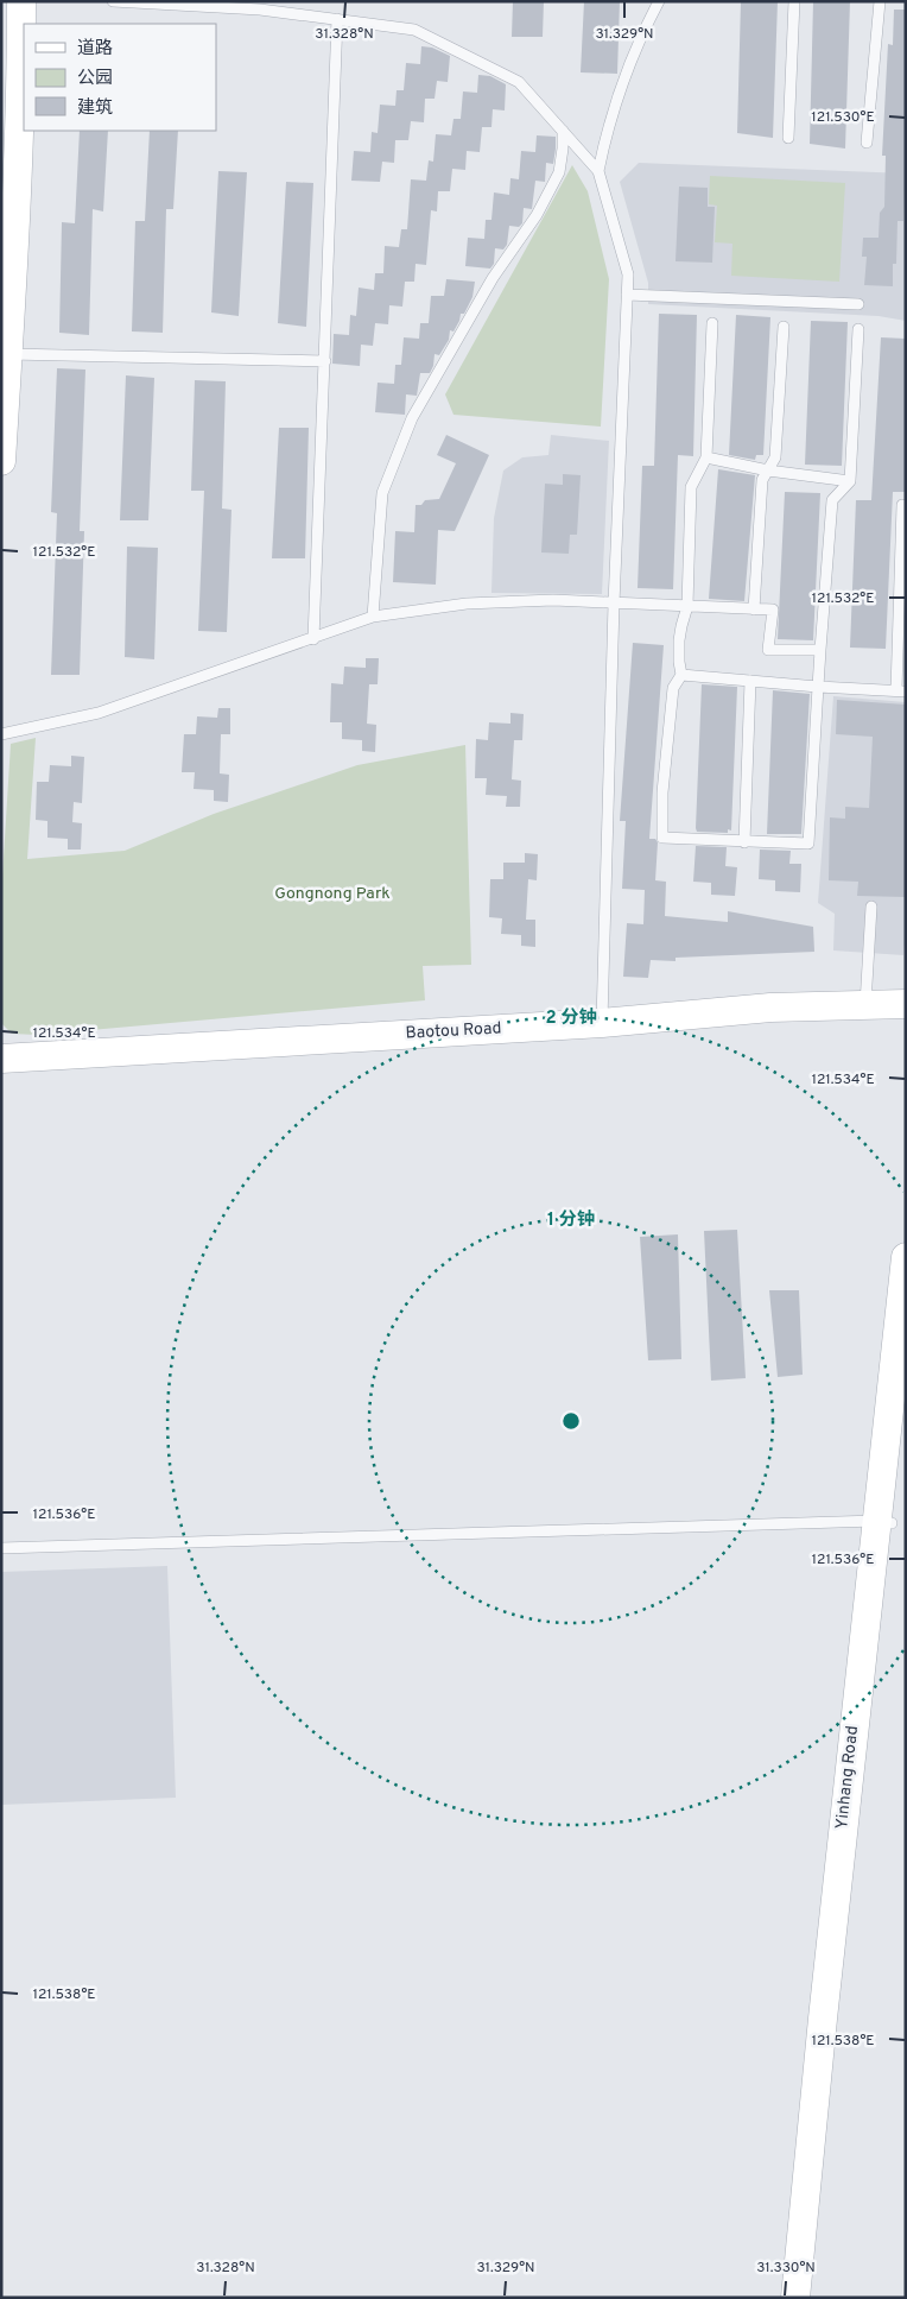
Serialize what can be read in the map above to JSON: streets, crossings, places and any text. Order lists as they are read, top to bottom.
{
  "streets": {
    "main road": ["Baotou Road", "Yinhang Road"]
  },
  "parks": ["Gongnong Park"],
  "legend": ["道路", "公园", "建筑"],
  "coordinates": [
    "31.328°N",
    "31.329°N",
    "121.530°E",
    "121.532°E",
    "121.534°E",
    "121.536°E",
    "121.538°E",
    "31.330°N"
  ],
  "rings": ["2 分钟", "1 分钟"]
}
